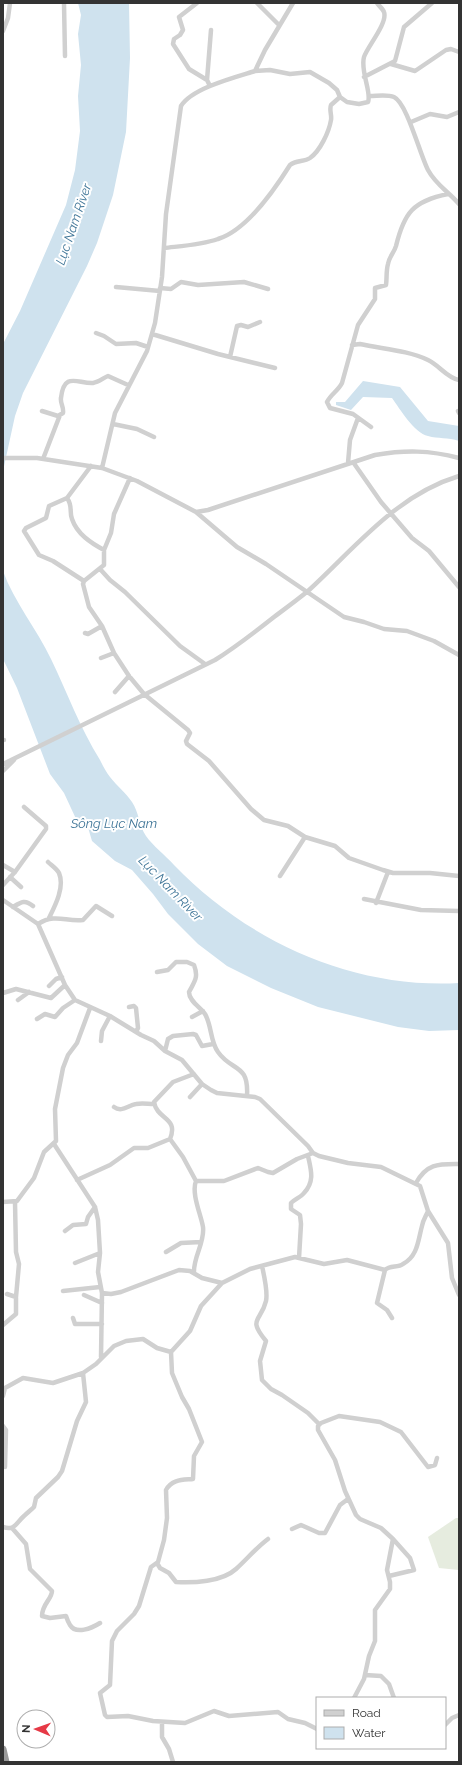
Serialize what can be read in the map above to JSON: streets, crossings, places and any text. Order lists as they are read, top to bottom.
{
  "water": ["Lục Nam River", "Sông Lục Nam"],
  "legend": ["Road", "Water"],
  "north": "left"
}
